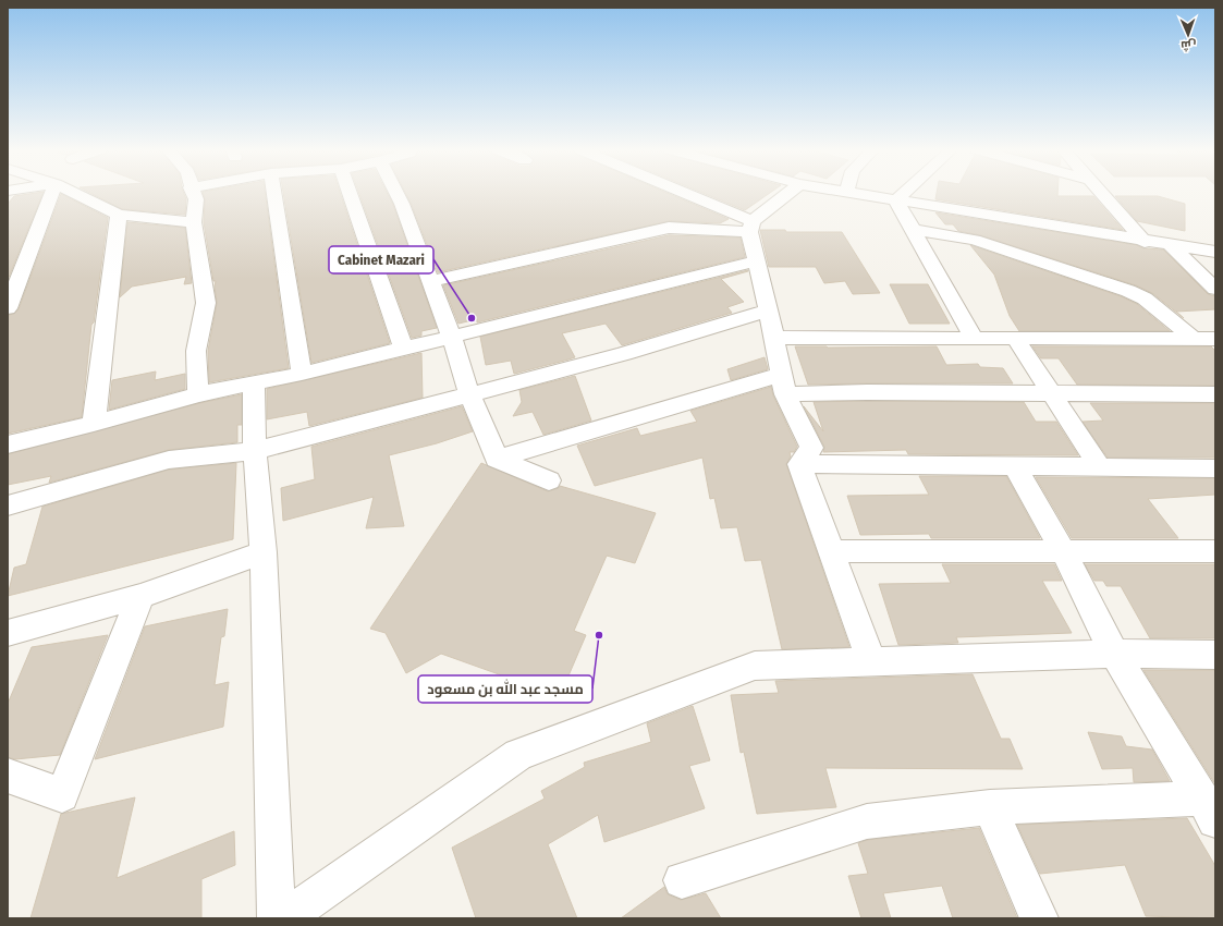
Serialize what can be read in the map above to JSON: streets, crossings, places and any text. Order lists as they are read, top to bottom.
{
  "places": ["Cabinet Mazari", "مسجد عبد الله بن مسعود"],
  "north": "bottom"
}
